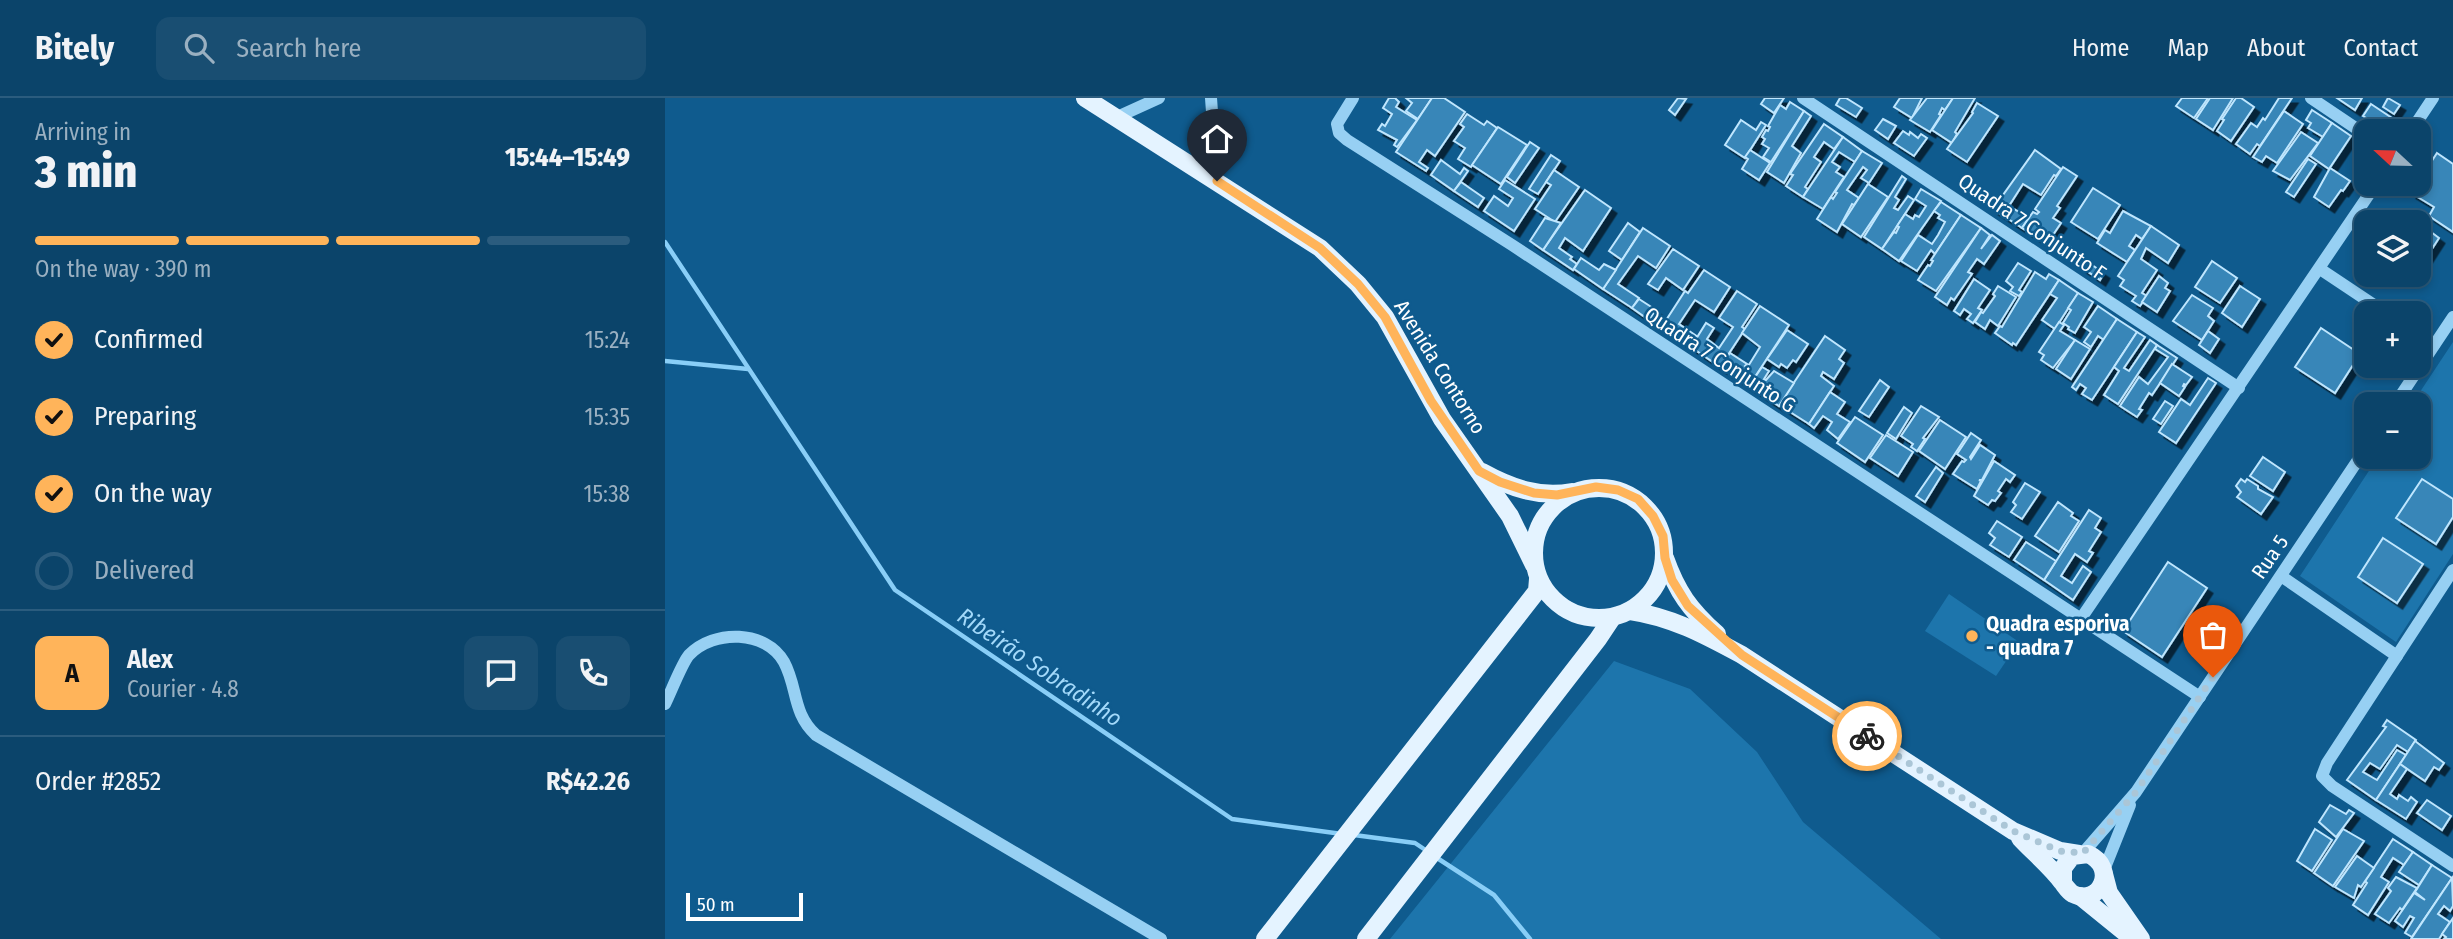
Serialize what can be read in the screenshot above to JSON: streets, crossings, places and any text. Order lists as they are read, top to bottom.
{
  "streets": {
    "main road": ["Avenida Contorno"],
    "street": ["Quadra 7 Conjunto F", "Quadra 7 Conjunto G", "Rua 5"]
  },
  "crossings": [
    ["Quadra 7 Conjunto G", "Rua 5"]
  ],
  "water": ["Ribeirão Sobradinho"],
  "places": ["Quadra esporiva - quadra 7"],
  "scale_bar": "50 m",
  "north": "left",
  "page": {
    "header": "Bitely",
    "search": "Search here",
    "nav": [
      "Home",
      "Map",
      "About",
      "Contact"
    ],
    "heading": ["3 min", "Arriving in", "15:44–15:49"],
    "panel": [
      "Alex",
      "Courier · 4.8",
      "Order #2852",
      "R$42.26"
    ],
    "map_buttons": ["+", "−"],
    "bar": "On the way · 390 m",
    "list": [
      ["Confirmed", "15:24"],
      ["Preparing", "15:35"],
      ["On the way", "15:38"],
      "Delivered"
    ],
    "round": "A",
    "scale": "50 m"
  }
}
